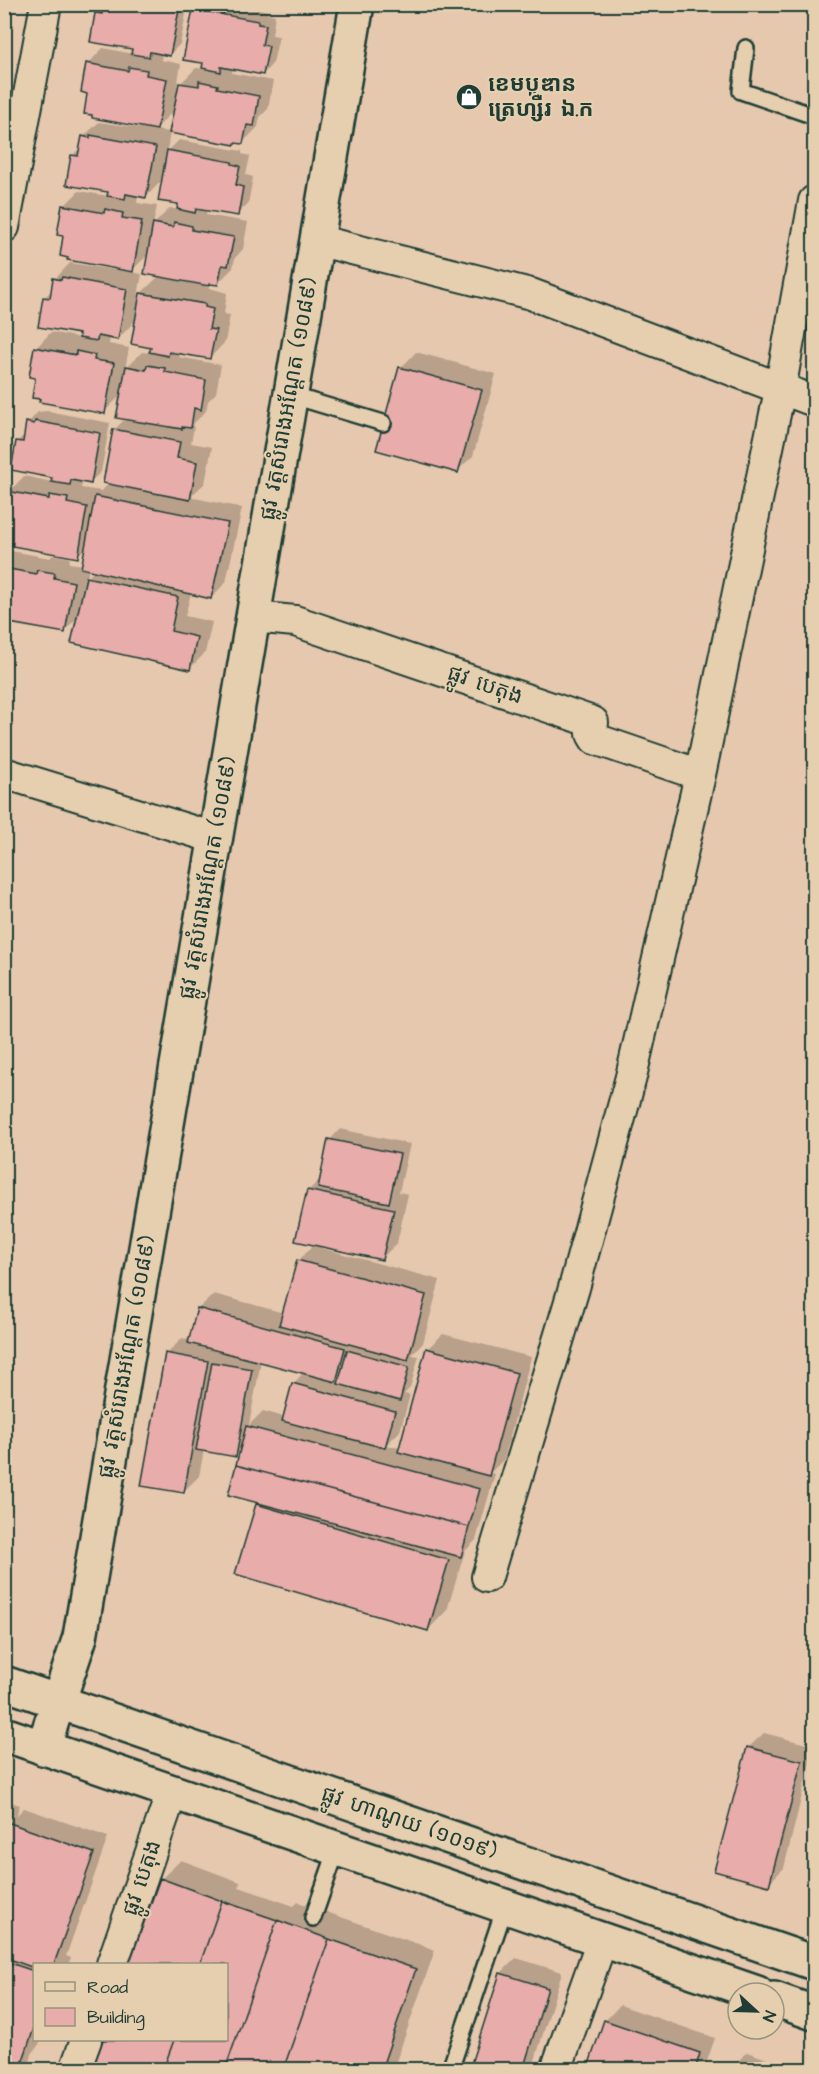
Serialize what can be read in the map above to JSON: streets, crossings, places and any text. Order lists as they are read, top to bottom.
{
  "streets": {
    "main road": ["ផ្លូវ វត្តសំរោងអណ្ដែត (១០៨៩)", "ផ្លូវ ហាណូយ (១០១៩)"],
    "street": ["ផ្លូវ បេតុង"]
  },
  "crossings": [
    ["ផ្លូវ វត្តសំរោងអណ្ដែត (១០៨៩)", "ផ្លូវ បេតុង"],
    ["ផ្លូវ វត្តសំរោងអណ្ដែត (១០៨៩)", "ផ្លូវ ហាណូយ (១០១៩)"]
  ],
  "places": {
    "shop": ["ខេមបូឌាន ត្រេហ្សឺរ ឯ.ក"]
  },
  "legend": ["Road", "Building"],
  "north": "right"
}
